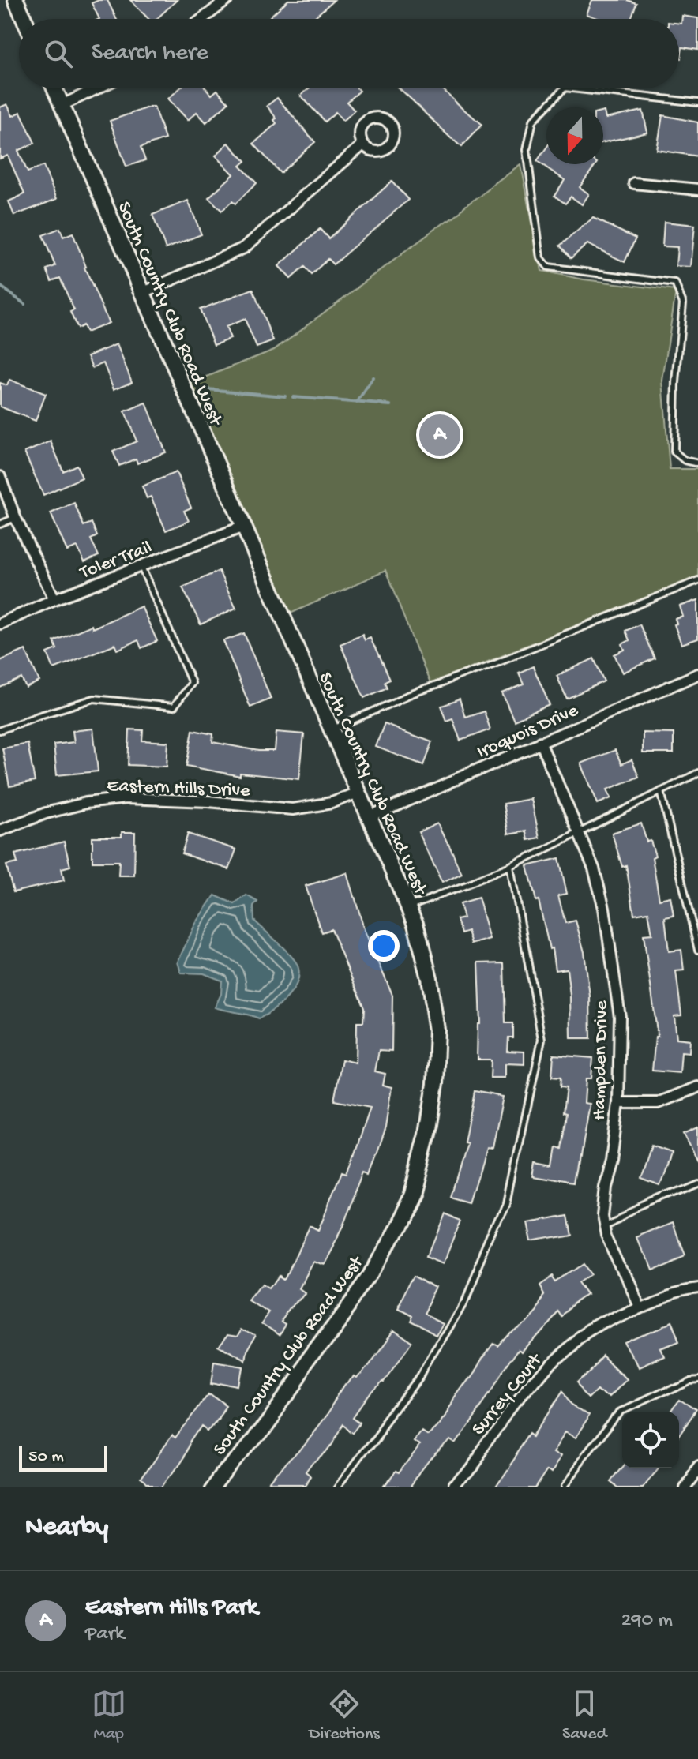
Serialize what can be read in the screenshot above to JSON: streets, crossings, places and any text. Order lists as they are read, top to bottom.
{
  "streets": {
    "street": [
      "South Country Club Road West",
      "Toler Trail",
      "Iroquois Drive",
      "Eastern Hills Drive",
      "Hampden Drive",
      "Surrey Court"
    ]
  },
  "crossings": [
    ["South Country Club Road West", "Toler Trail"],
    ["South Country Club Road West", "Iroquois Drive"],
    ["South Country Club Road West", "Eastern Hills Drive"],
    ["Iroquois Drive", "Hampden Drive"],
    ["Hampden Drive", "Surrey Court"]
  ],
  "scale_bar": "50 m",
  "north": "bottom",
  "page": {
    "search": "Search here",
    "pins": "A",
    "scale": "50 m",
    "heading": "Nearby",
    "list": [
      {
        "mark": "A",
        "name": "Eastern Hills Park",
        "note": "Park",
        "value": "290 m"
      }
    ],
    "nav": ["Map", "Directions", "Saved"]
  }
}
